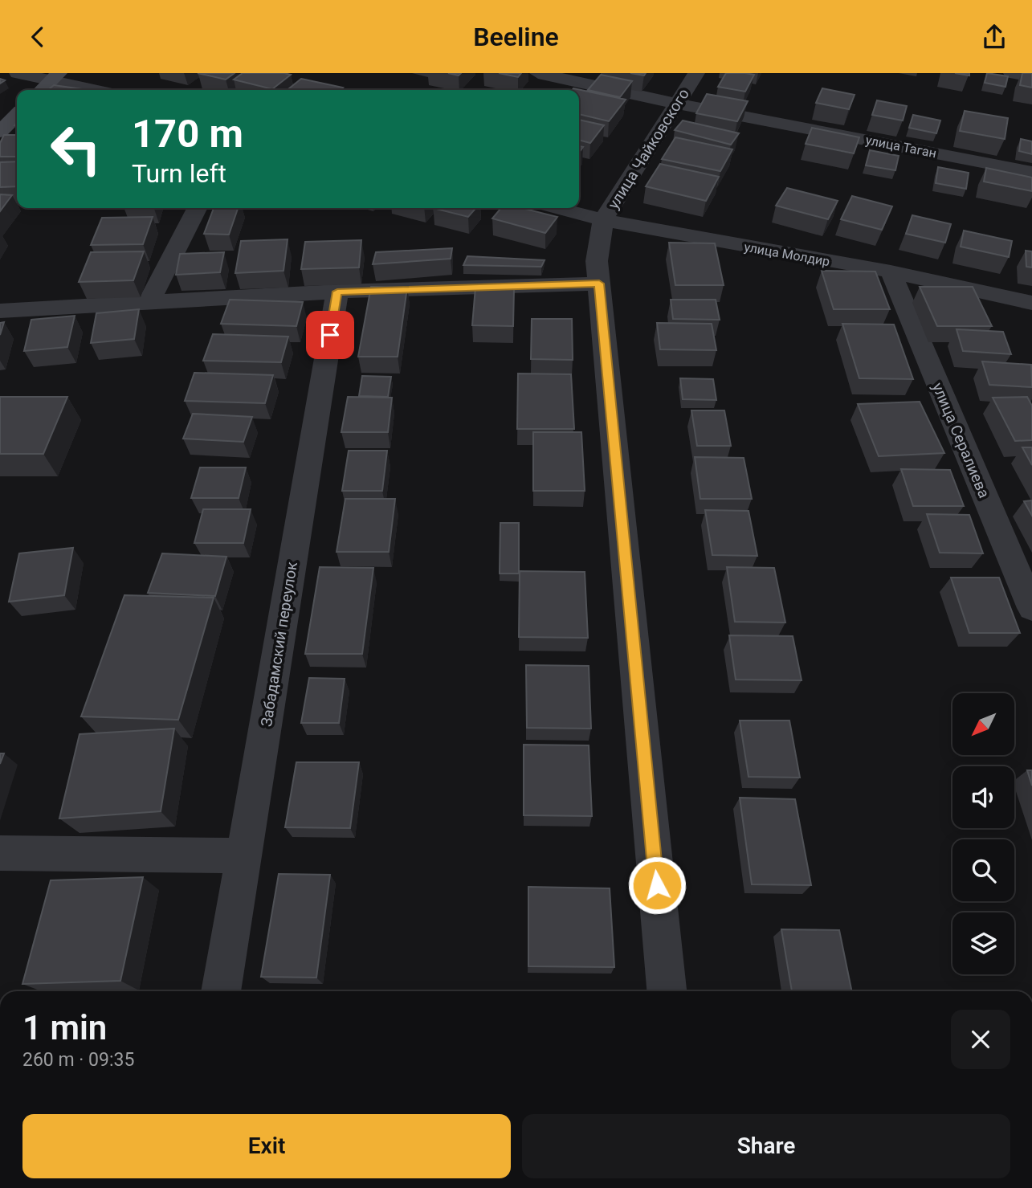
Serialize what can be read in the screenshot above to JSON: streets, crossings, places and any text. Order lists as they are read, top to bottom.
{
  "streets": {
    "street": [
      "улица Таган",
      "улица Чайковского",
      "улица Молдир",
      "улица Сералиева",
      "Забадамский переулок"
    ]
  },
  "crossings": [
    ["улица Таган", "улица Чайковского"],
    ["улица Чайковского", "улица Молдир"],
    ["улица Молдир", "улица Сералиева"]
  ],
  "north": "bottom left",
  "page": {
    "header": "Beeline",
    "turn": ["170 m", "Turn left"],
    "heading": ["1 min", "260 m · 09:35"],
    "buttons": ["Exit", "Share"]
  }
}
